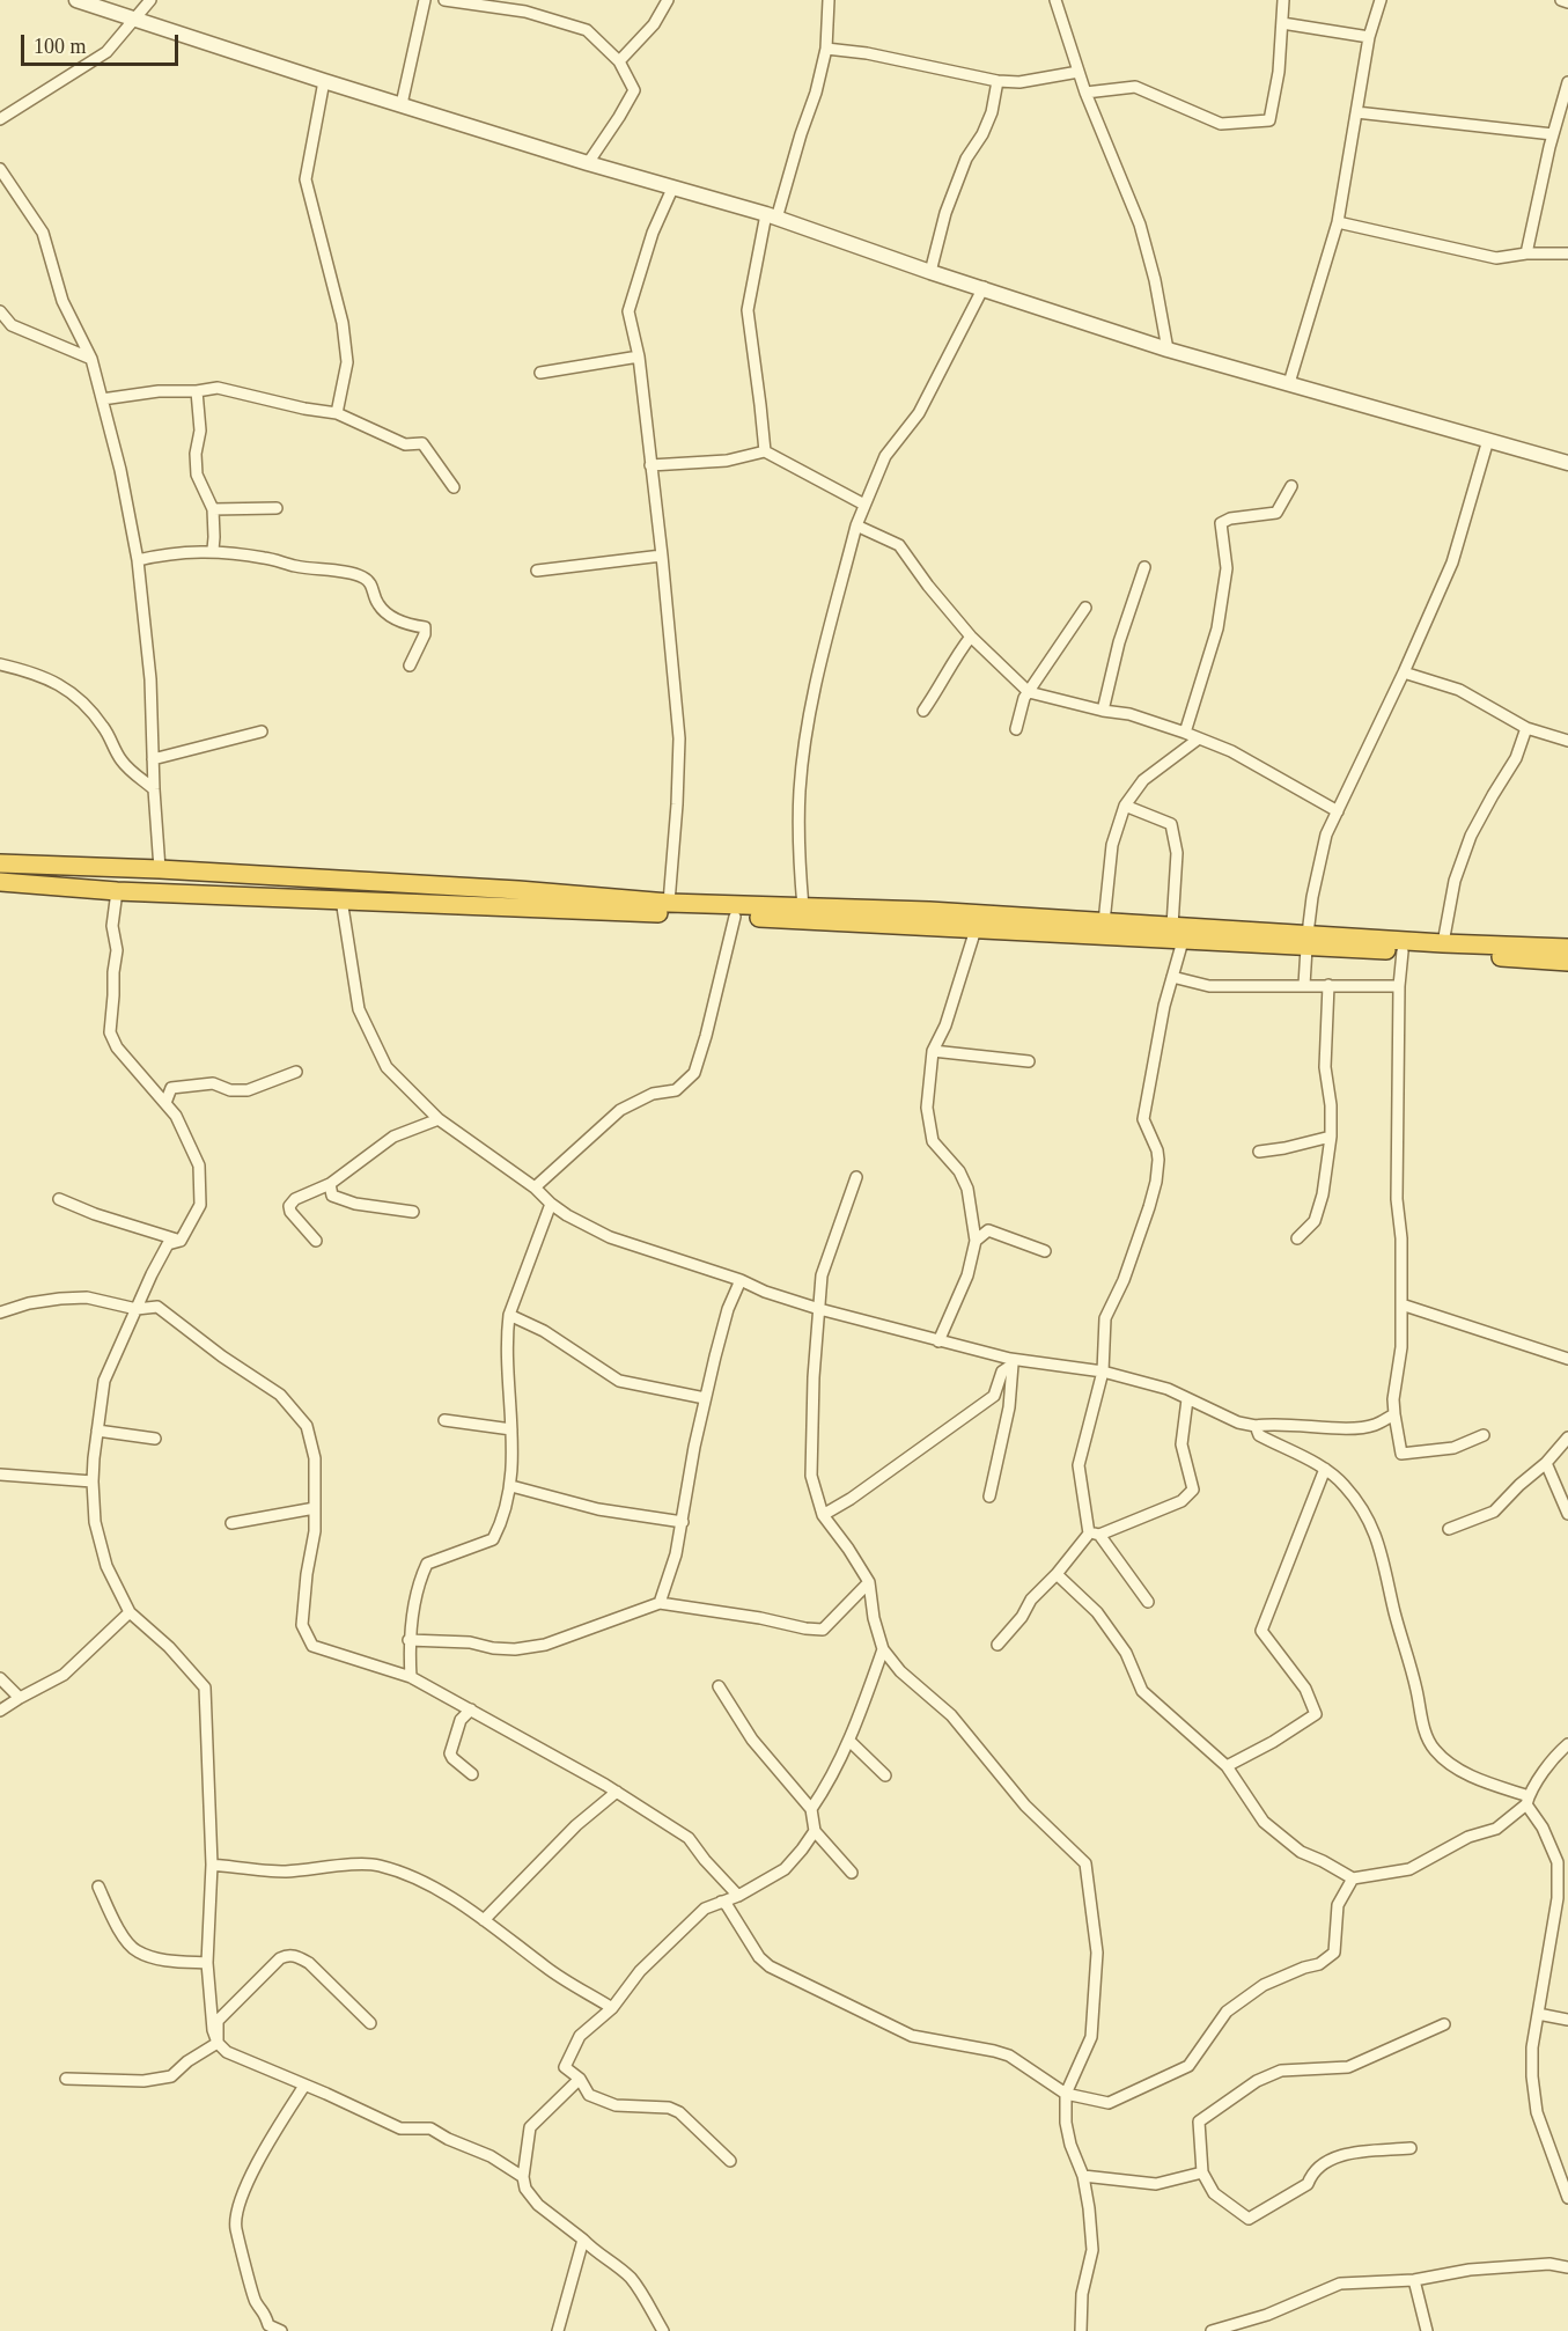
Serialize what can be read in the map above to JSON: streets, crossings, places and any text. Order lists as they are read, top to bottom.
{
  "scale_bar": "100 m"
}
